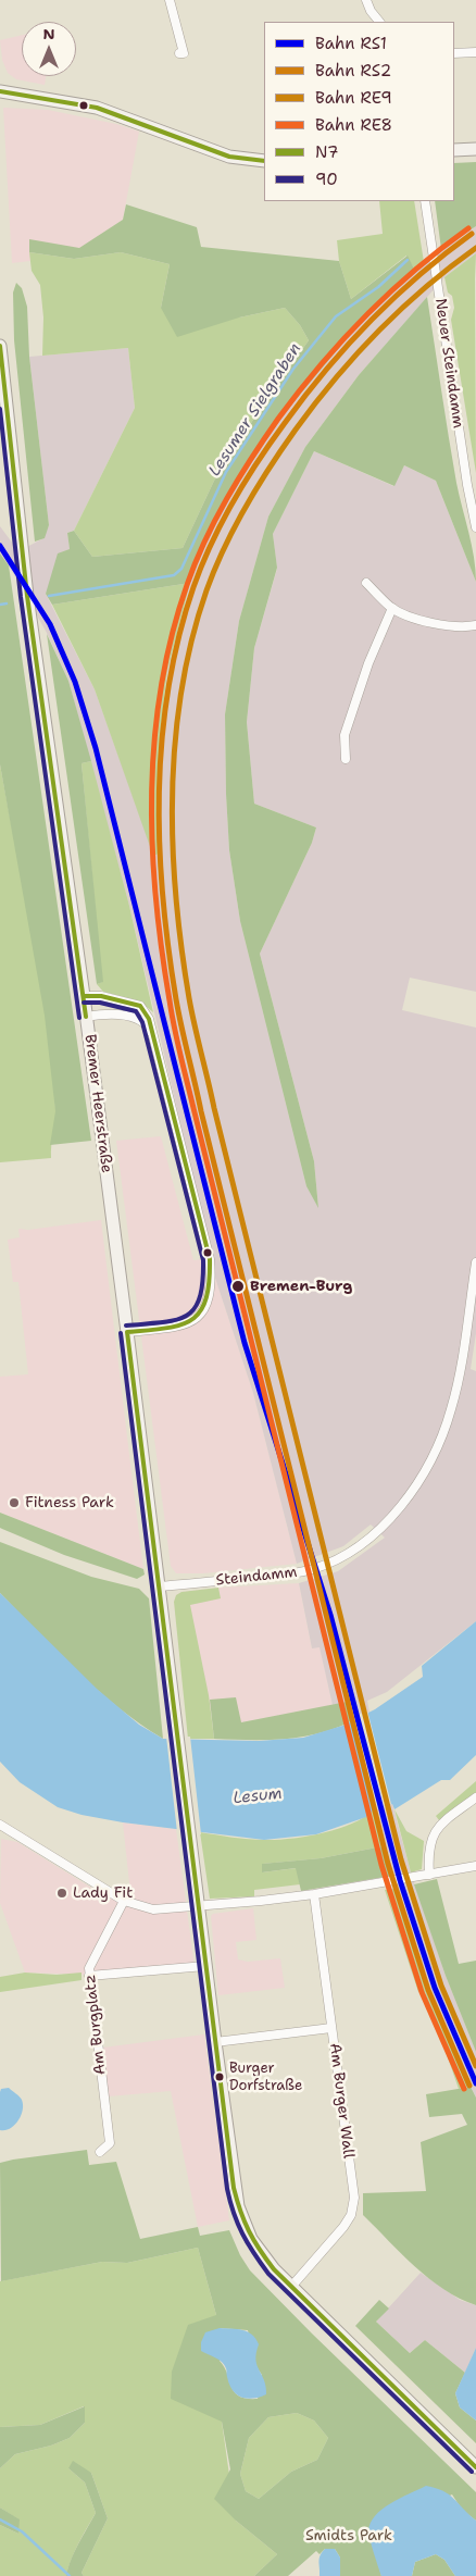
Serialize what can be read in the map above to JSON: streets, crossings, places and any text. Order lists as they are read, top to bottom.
{
  "streets": {
    "main road": ["Bremer Heerstraße"],
    "street": [
      "Neuer Steindamm",
      "Steindamm",
      "Am Burgplatz",
      "Am Burger Wall"
    ]
  },
  "crossings": [
    ["Bremer Heerstraße", "Steindamm"],
    ["Bremer Heerstraße", "Am Burger Wall"]
  ],
  "water": ["Lesumer Sielgraben", "Lesum"],
  "parks": ["Smidts Park"],
  "places": [
    "Bremen-Burg",
    "Fitness Park",
    "Lady Fit",
    "Burger Dorfstraße"
  ],
  "lines": [
    "transit line N7",
    "rail line RE8",
    "rail line RS2",
    "rail line RE9",
    "transit line 90",
    "rail line RS1"
  ],
  "legend": [
    "Bahn RS1",
    "Bahn RS2",
    "Bahn RE9",
    "Bahn RE8",
    "N7",
    "90"
  ],
  "north": "top"
}
